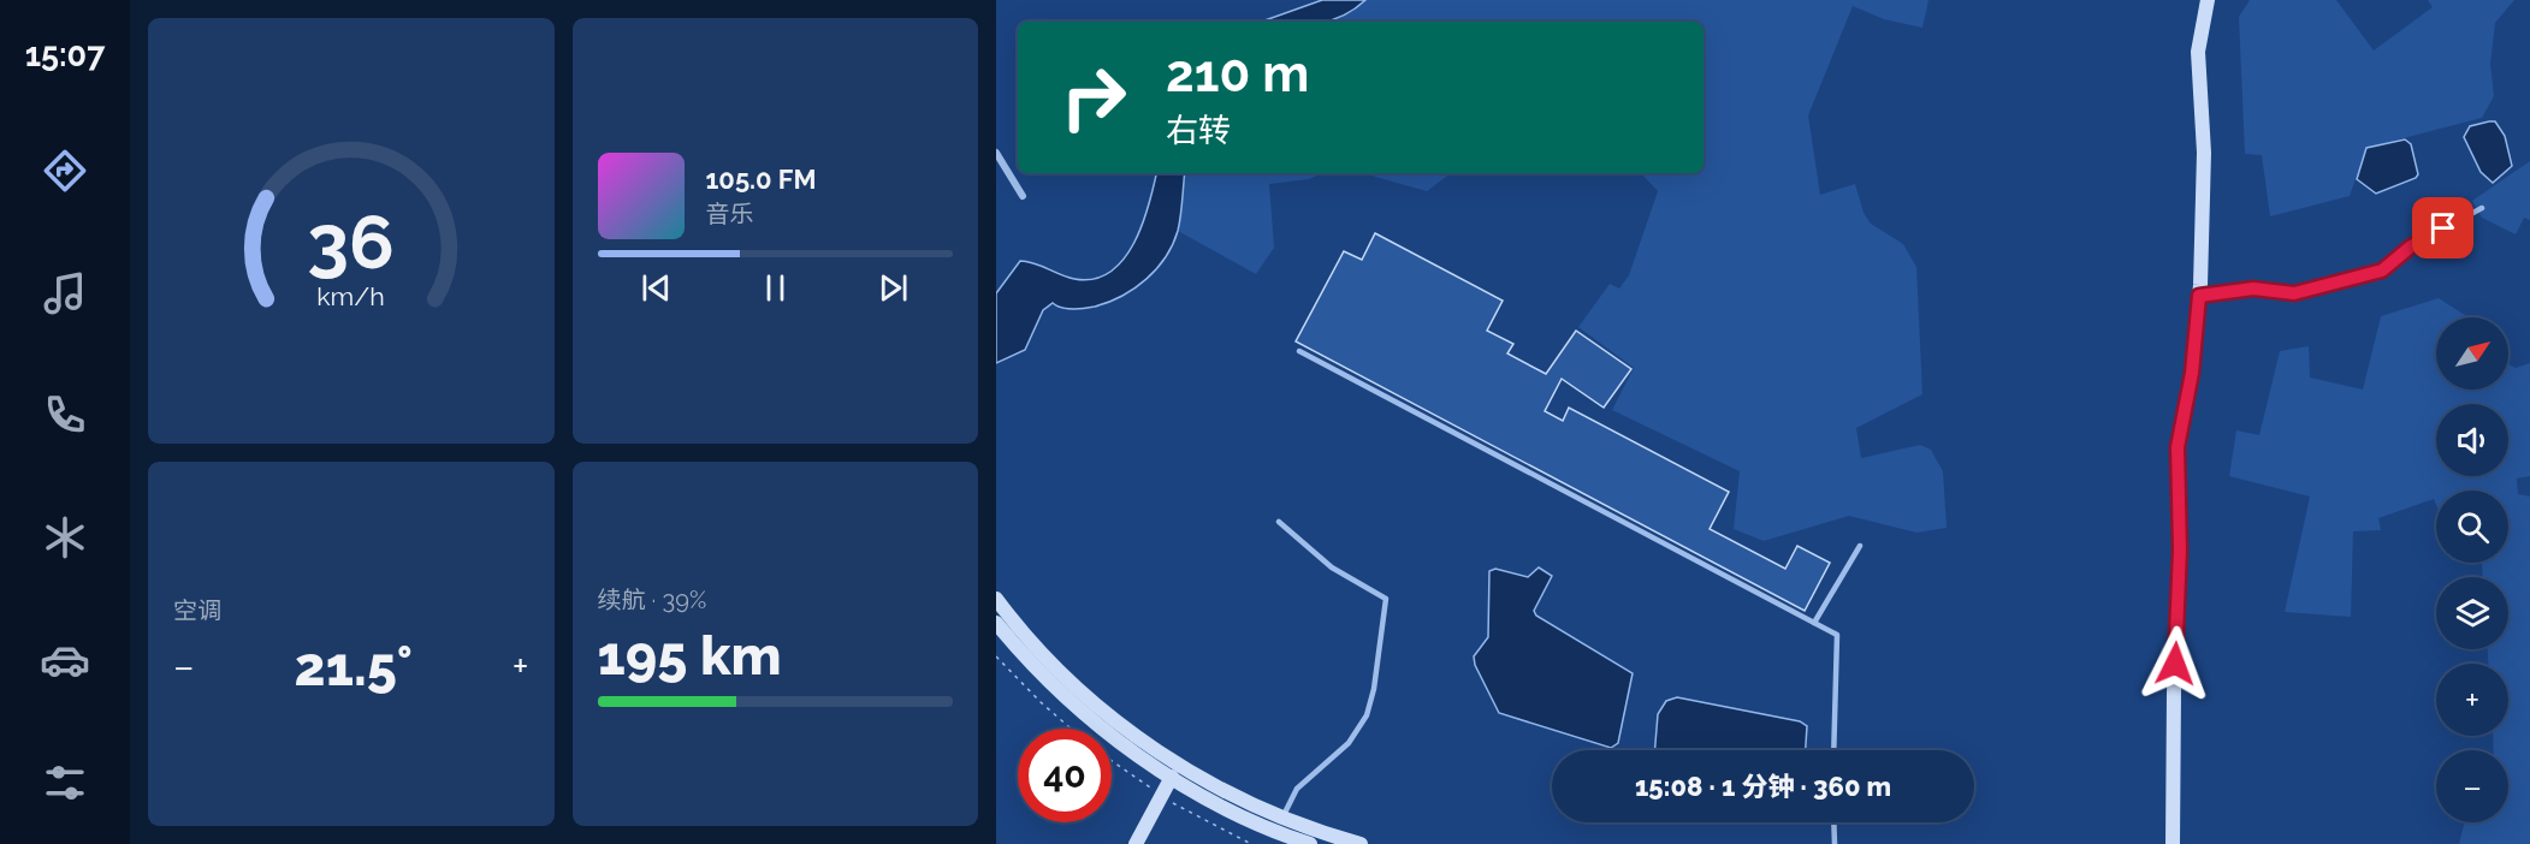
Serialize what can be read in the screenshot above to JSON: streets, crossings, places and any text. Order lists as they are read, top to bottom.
{
  "north": "top right",
  "page": {
    "tabs": "15:07",
    "turn": ["210 m", "右转"],
    "song": ["105.0 FM", "音乐"],
    "map_buttons": ["+", "−"],
    "tile": [
      "空调",
      ["续航 · 39%", "195 km"]
    ],
    "heat": ["−", "21.5°", "+"],
    "limit": "40",
    "trip": "15:08 · 1 分钟 · 360 m",
    "gauge": ["36", "km/h"]
  }
}
